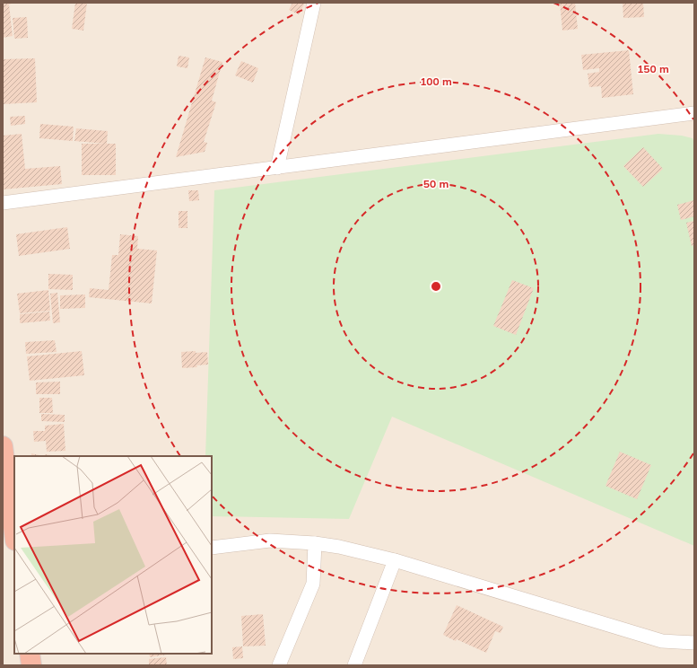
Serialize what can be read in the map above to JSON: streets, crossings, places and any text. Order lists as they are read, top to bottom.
{
  "rings": ["150 m", "100 m", "50 m"]
}
